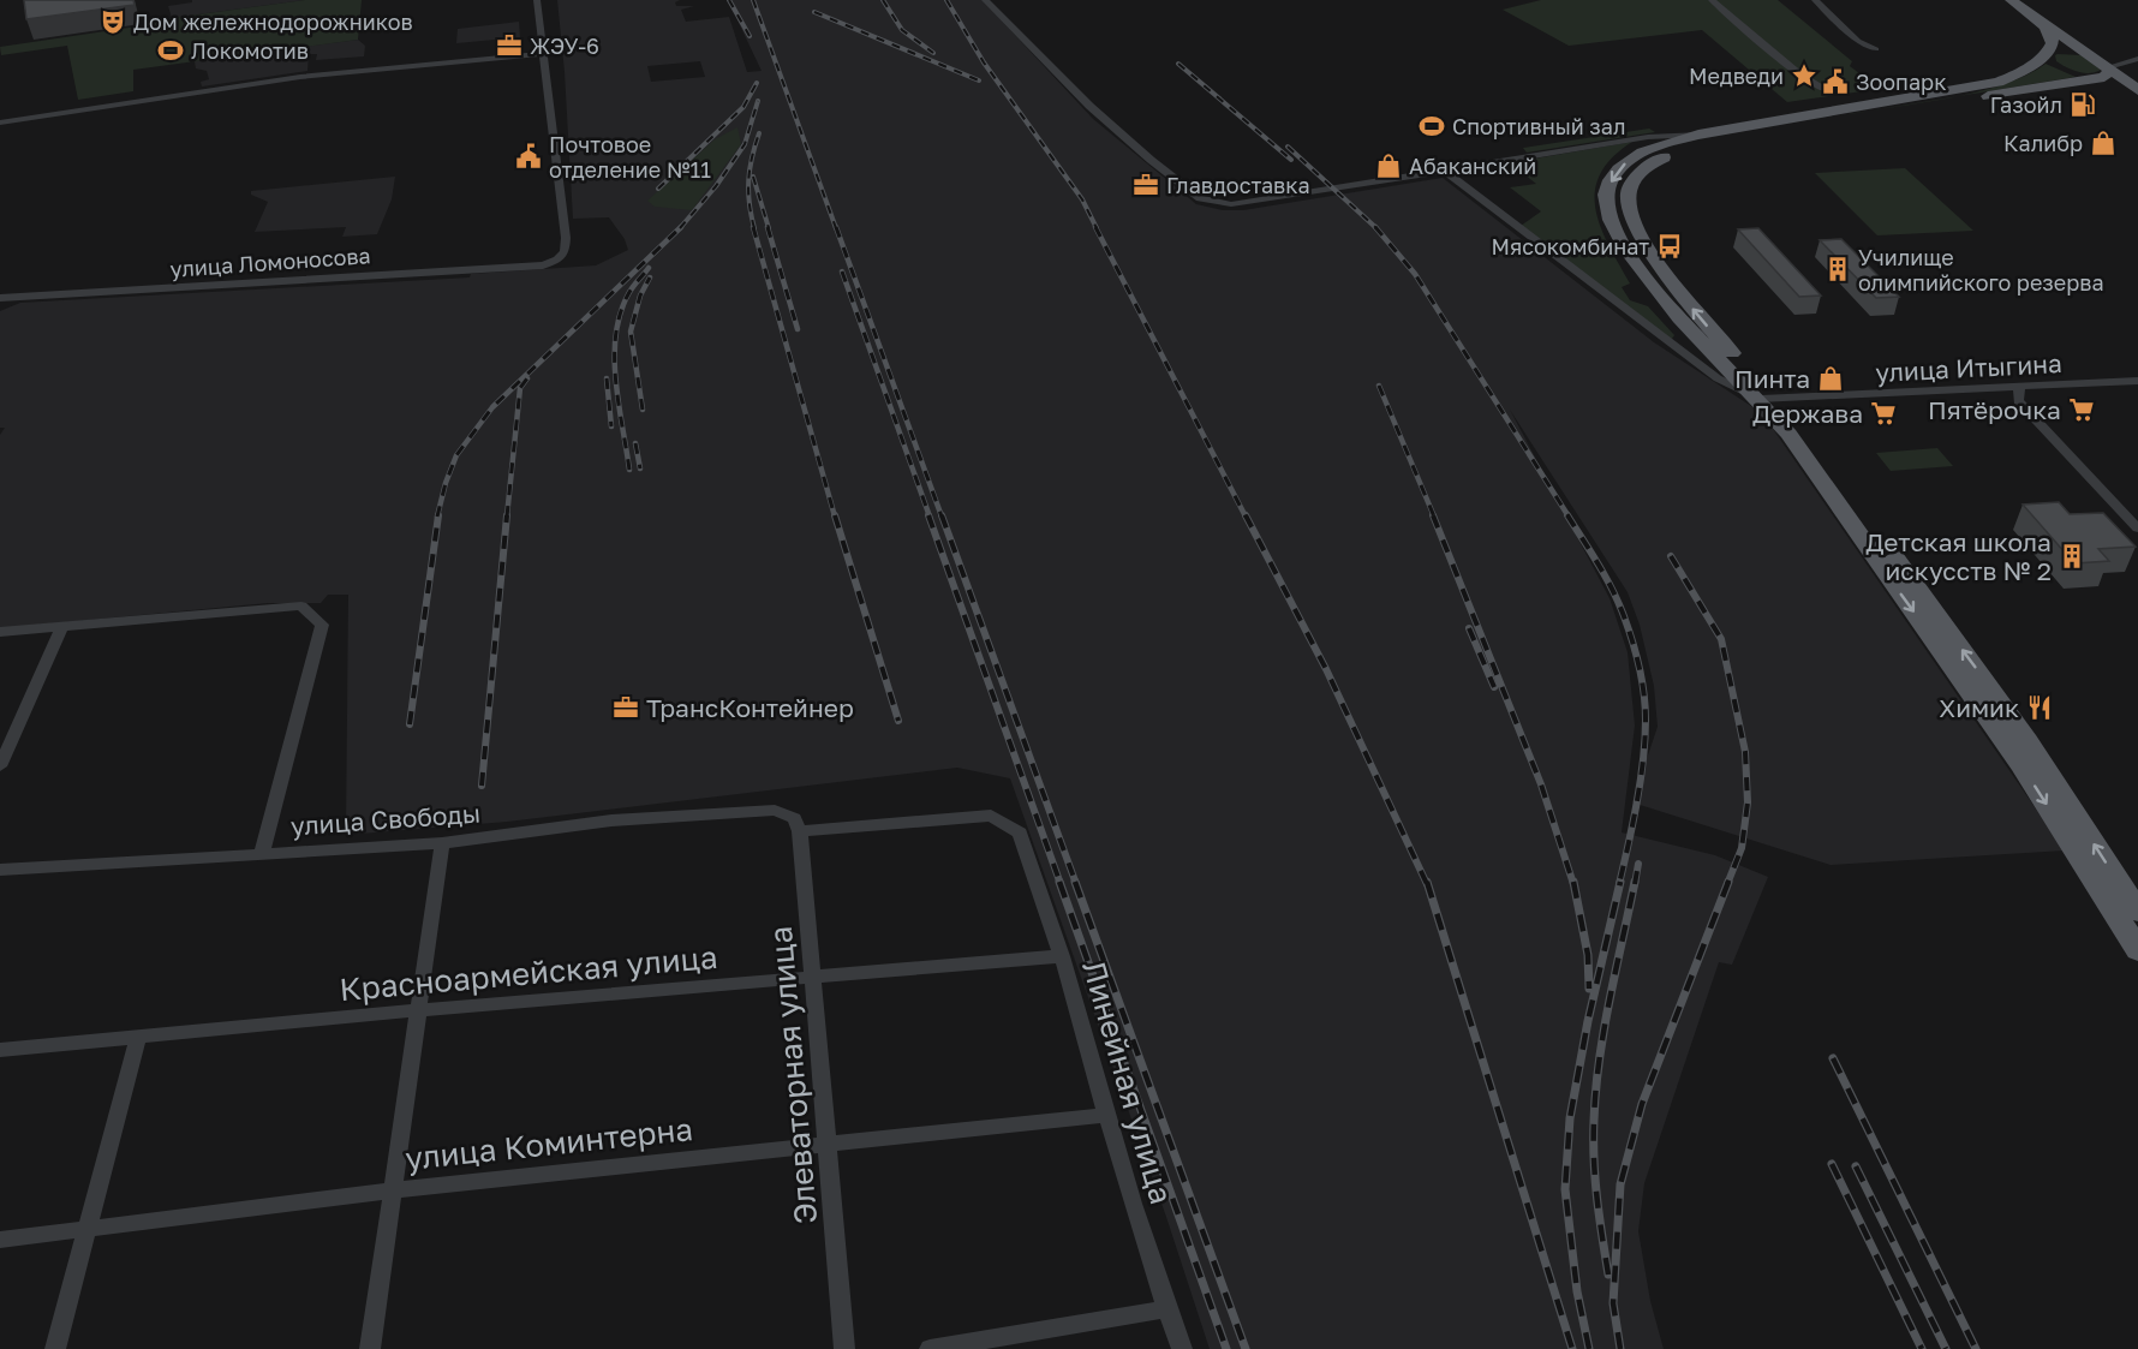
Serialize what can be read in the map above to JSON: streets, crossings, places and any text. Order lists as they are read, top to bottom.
{
  "streets": {
    "street": [
      "улица Ломоносова",
      "улица Итыгина",
      "улица Свободы",
      "Красноармейская улица",
      "Элеваторная улица",
      "Линейная улица",
      "улица Коминтерна"
    ]
  },
  "crossings": [
    ["улица Свободы", "Элеваторная улица"],
    ["улица Свободы", "Линейная улица"],
    ["Красноармейская улица", "Элеваторная улица"],
    ["Красноармейская улица", "Линейная улица"],
    ["Элеваторная улица", "Линейная улица"],
    ["Элеваторная улица", "улица Коминтерна"],
    ["Линейная улица", "улица Коминтерна"]
  ],
  "places": {
    "theatre": ["Дом жележнодорожников"],
    "office": ["ЖЭУ-6", "Главдоставка", "ТрансКонтейнер"],
    "sports": ["Локомотив", "Спортивный зал"],
    "place": ["Медведи"],
    "public building": ["Зоопарк", "Почтовое отделение №11"],
    "fuel station": ["Газойл"],
    "shop": ["Калибр", "Абаканский", "Пинта"],
    "bus stop": ["Мясокомбинат"],
    "building": ["Училище олимпийского резерва", "Детская школа искусств № 2"],
    "supermarket": ["Пятёрочка", "Держава"],
    "restaurant": ["Химик"]
  }
}
